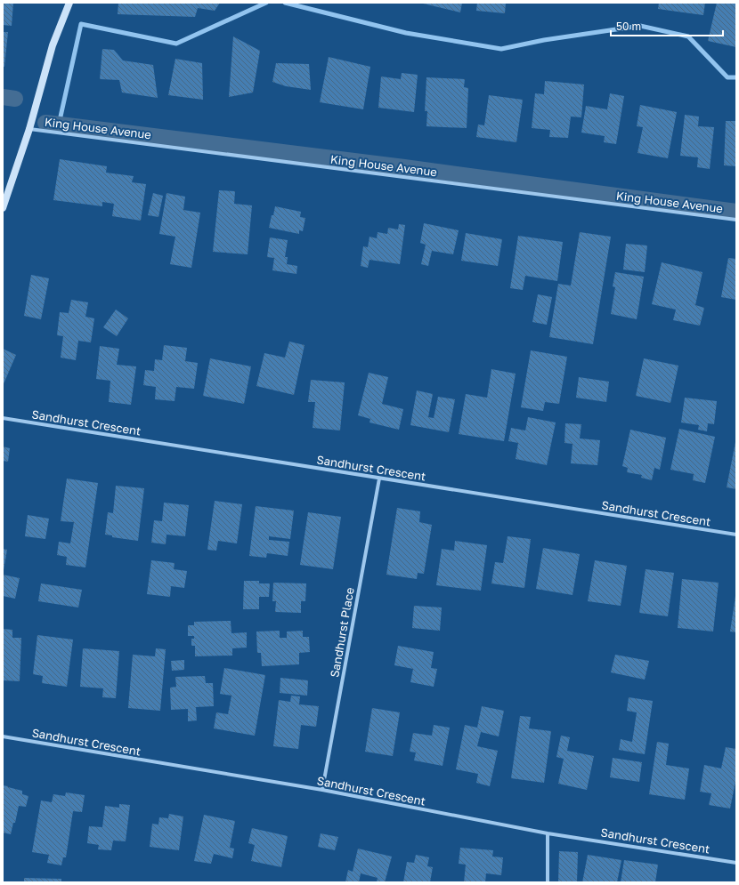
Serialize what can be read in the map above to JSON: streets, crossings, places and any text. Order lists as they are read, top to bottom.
{
  "streets": {
    "street": ["King House Avenue", "Sandhurst Crescent", "Sandhurst Place"]
  },
  "crossings": [
    ["Sandhurst Crescent", "Sandhurst Place"]
  ],
  "scale_bar": "50 m"
}
